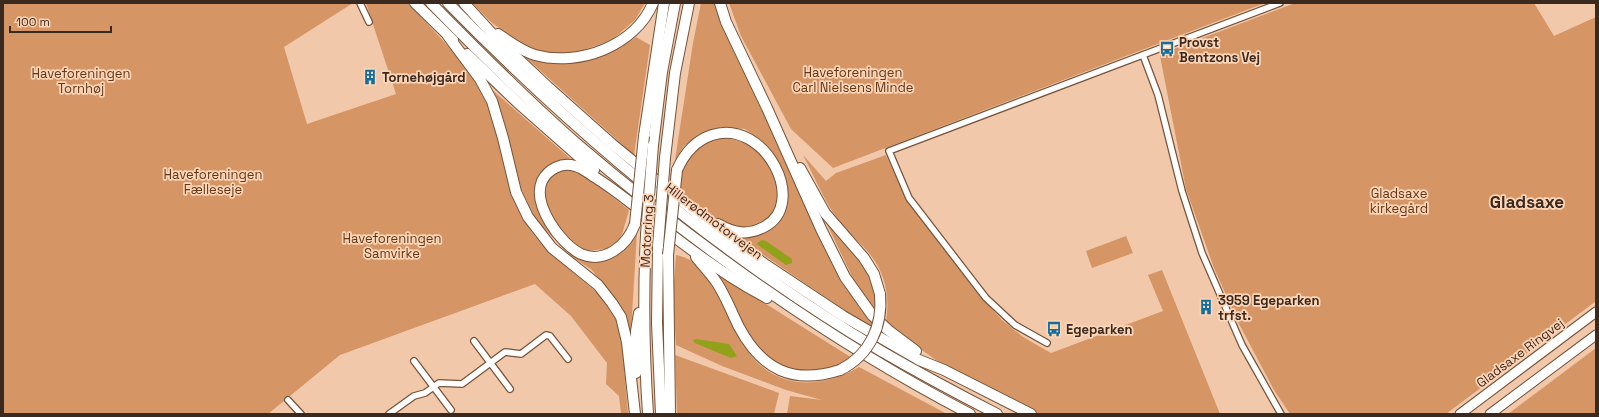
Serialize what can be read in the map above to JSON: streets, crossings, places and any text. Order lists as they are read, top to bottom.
{
  "streets": {
    "highway": ["Hillerødmotorvejen", "Motorring 3"],
    "main road": ["Gladsaxe Ringvej"]
  },
  "districts": ["Gladsaxe"],
  "parks": [
    "Haveforeningen Carl Nielsens Minde",
    "Haveforeningen Tornhøj",
    "Haveforeningen Fælleseje",
    "Gladsaxe kirkegård",
    "Haveforeningen Samvirke"
  ],
  "places": {
    "bus stop": ["Provst Bentzons Vej", "Egeparken"],
    "building": ["Tornehøjgård", "3959 Egeparken trfst."]
  },
  "scale_bar": "100 m"
}
